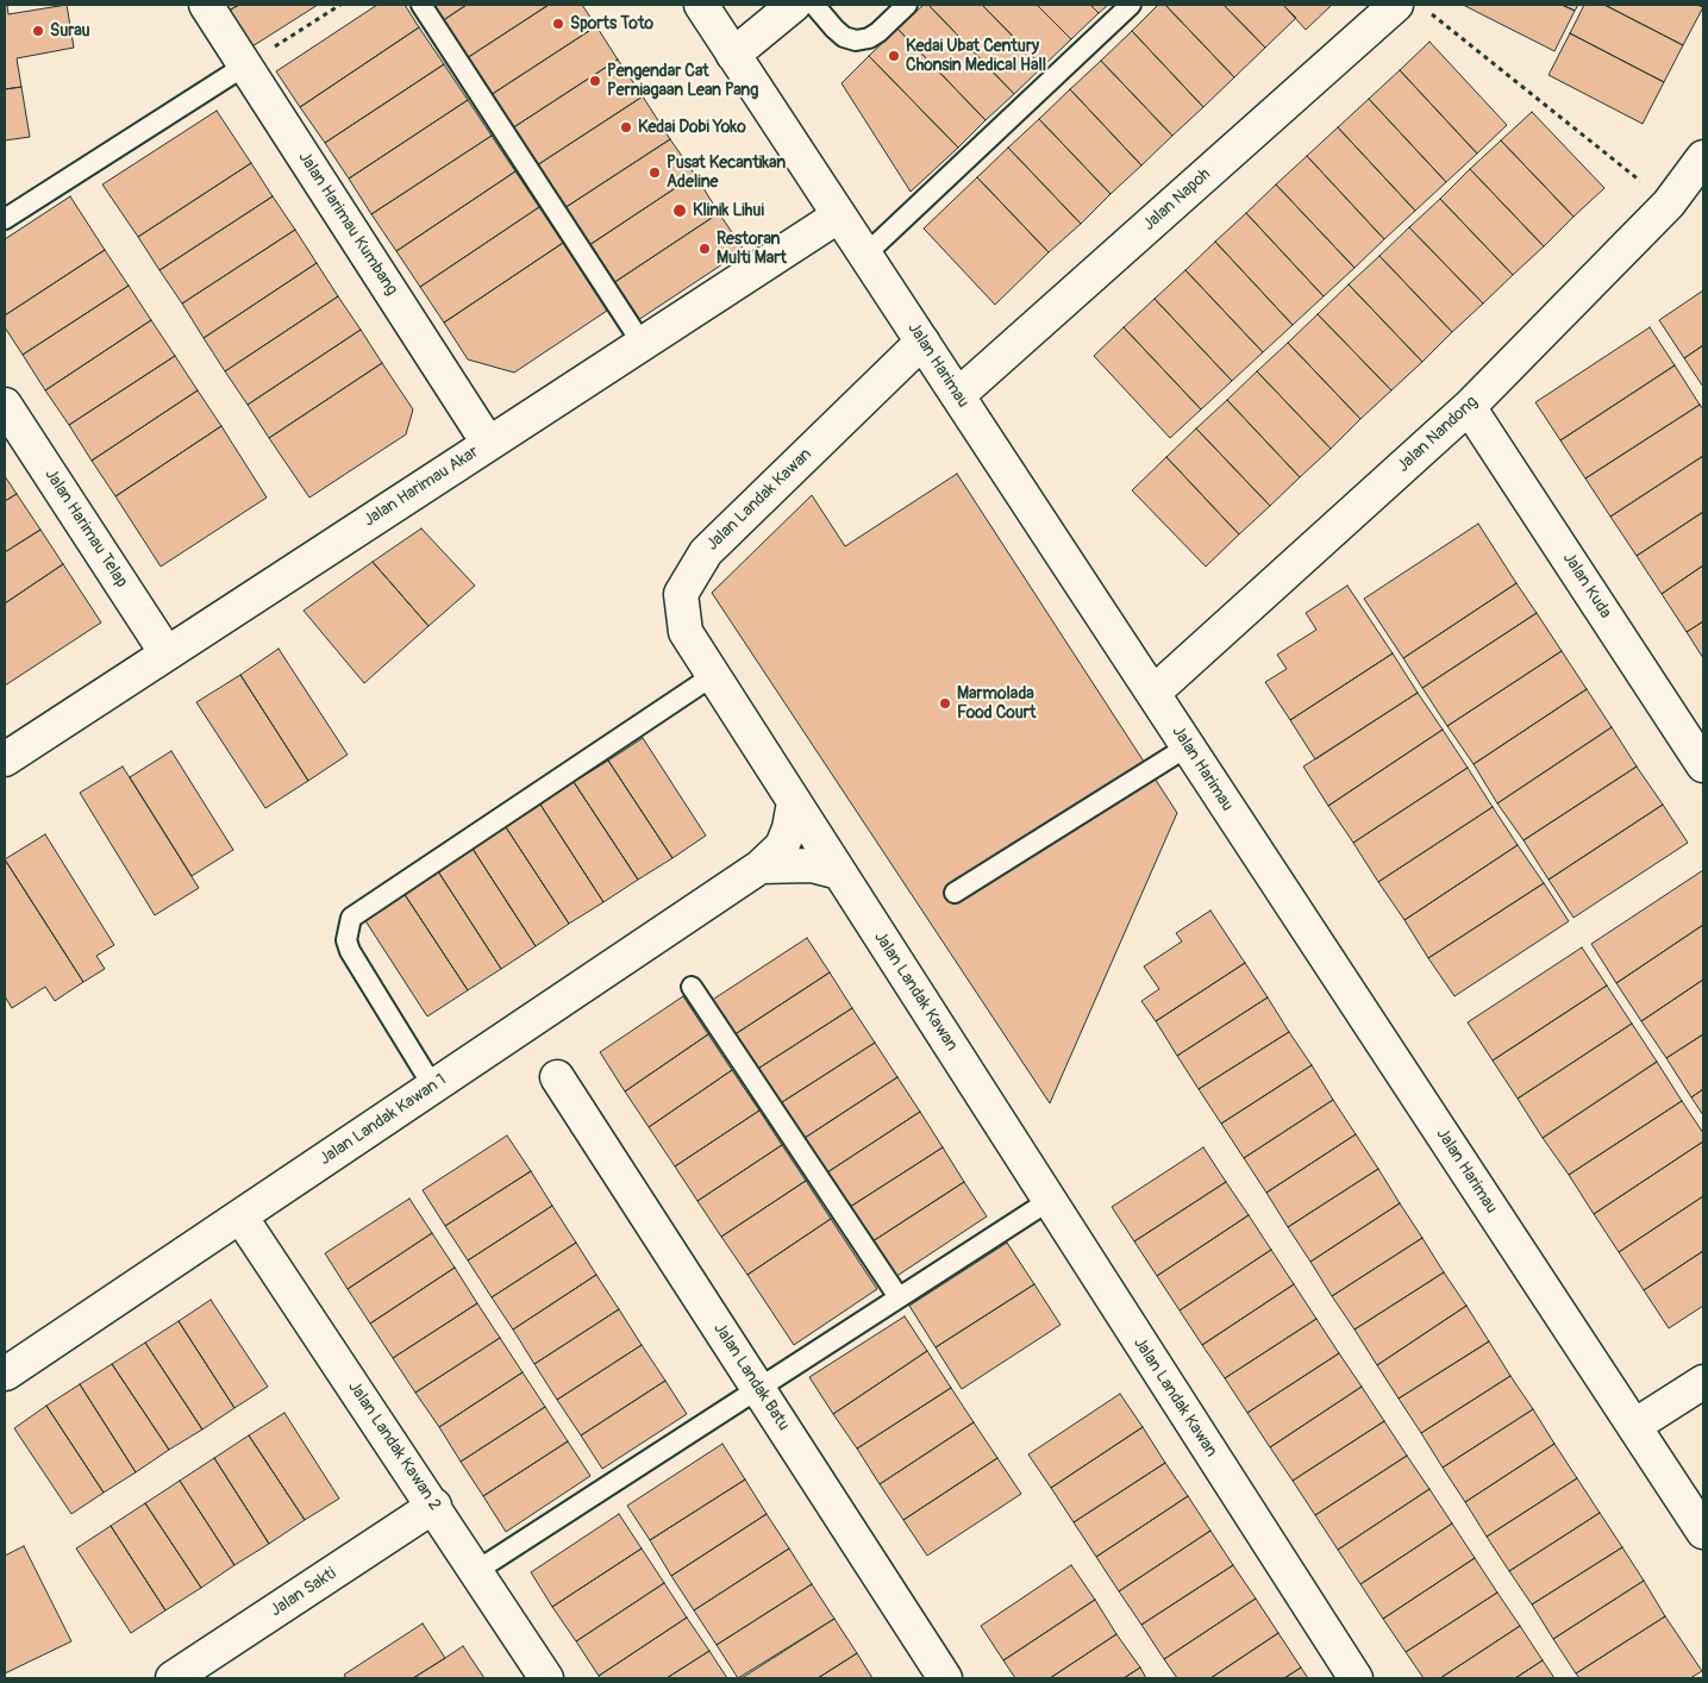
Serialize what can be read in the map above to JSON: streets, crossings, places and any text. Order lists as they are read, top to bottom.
{
  "streets": {
    "street": [
      "Jalan Napoh",
      "Jalan Harimau Kumbang",
      "Jalan Harimau",
      "Jalan Nandong",
      "Jalan Harimau Akar",
      "Jalan Landak Kawan",
      "Jalan Harimau Telap",
      "Jalan Kuda",
      "Jalan Landak Kawan 1",
      "Jalan Landak Batu",
      "Jalan Landak Kawan 2",
      "Jalan Sakti"
    ]
  },
  "crossings": [
    ["Jalan Napoh", "Jalan Harimau"],
    ["Jalan Harimau Kumbang", "Jalan Harimau Akar"],
    ["Jalan Harimau", "Jalan Nandong"],
    ["Jalan Harimau", "Jalan Harimau Akar"],
    ["Jalan Harimau", "Jalan Landak Kawan"],
    ["Jalan Nandong", "Jalan Kuda"],
    ["Jalan Harimau Akar", "Jalan Harimau Telap"],
    ["Jalan Landak Kawan", "Jalan Landak Kawan 1"],
    ["Jalan Landak Kawan 1", "Jalan Landak Kawan 2"],
    ["Jalan Landak Kawan 2", "Jalan Sakti"]
  ],
  "places": [
    "Sports Toto",
    "Surau",
    "Kedai Ubat Century Chonsin Medical Hall",
    "Pengendar Cat Perniagaan Lean Pang",
    "Kedai Dobi Yoko",
    "Pusat Kecantikan Adeline",
    "Klinik Lihui",
    "Restoran Multi Mart",
    "Marmolada Food Court"
  ]
}
